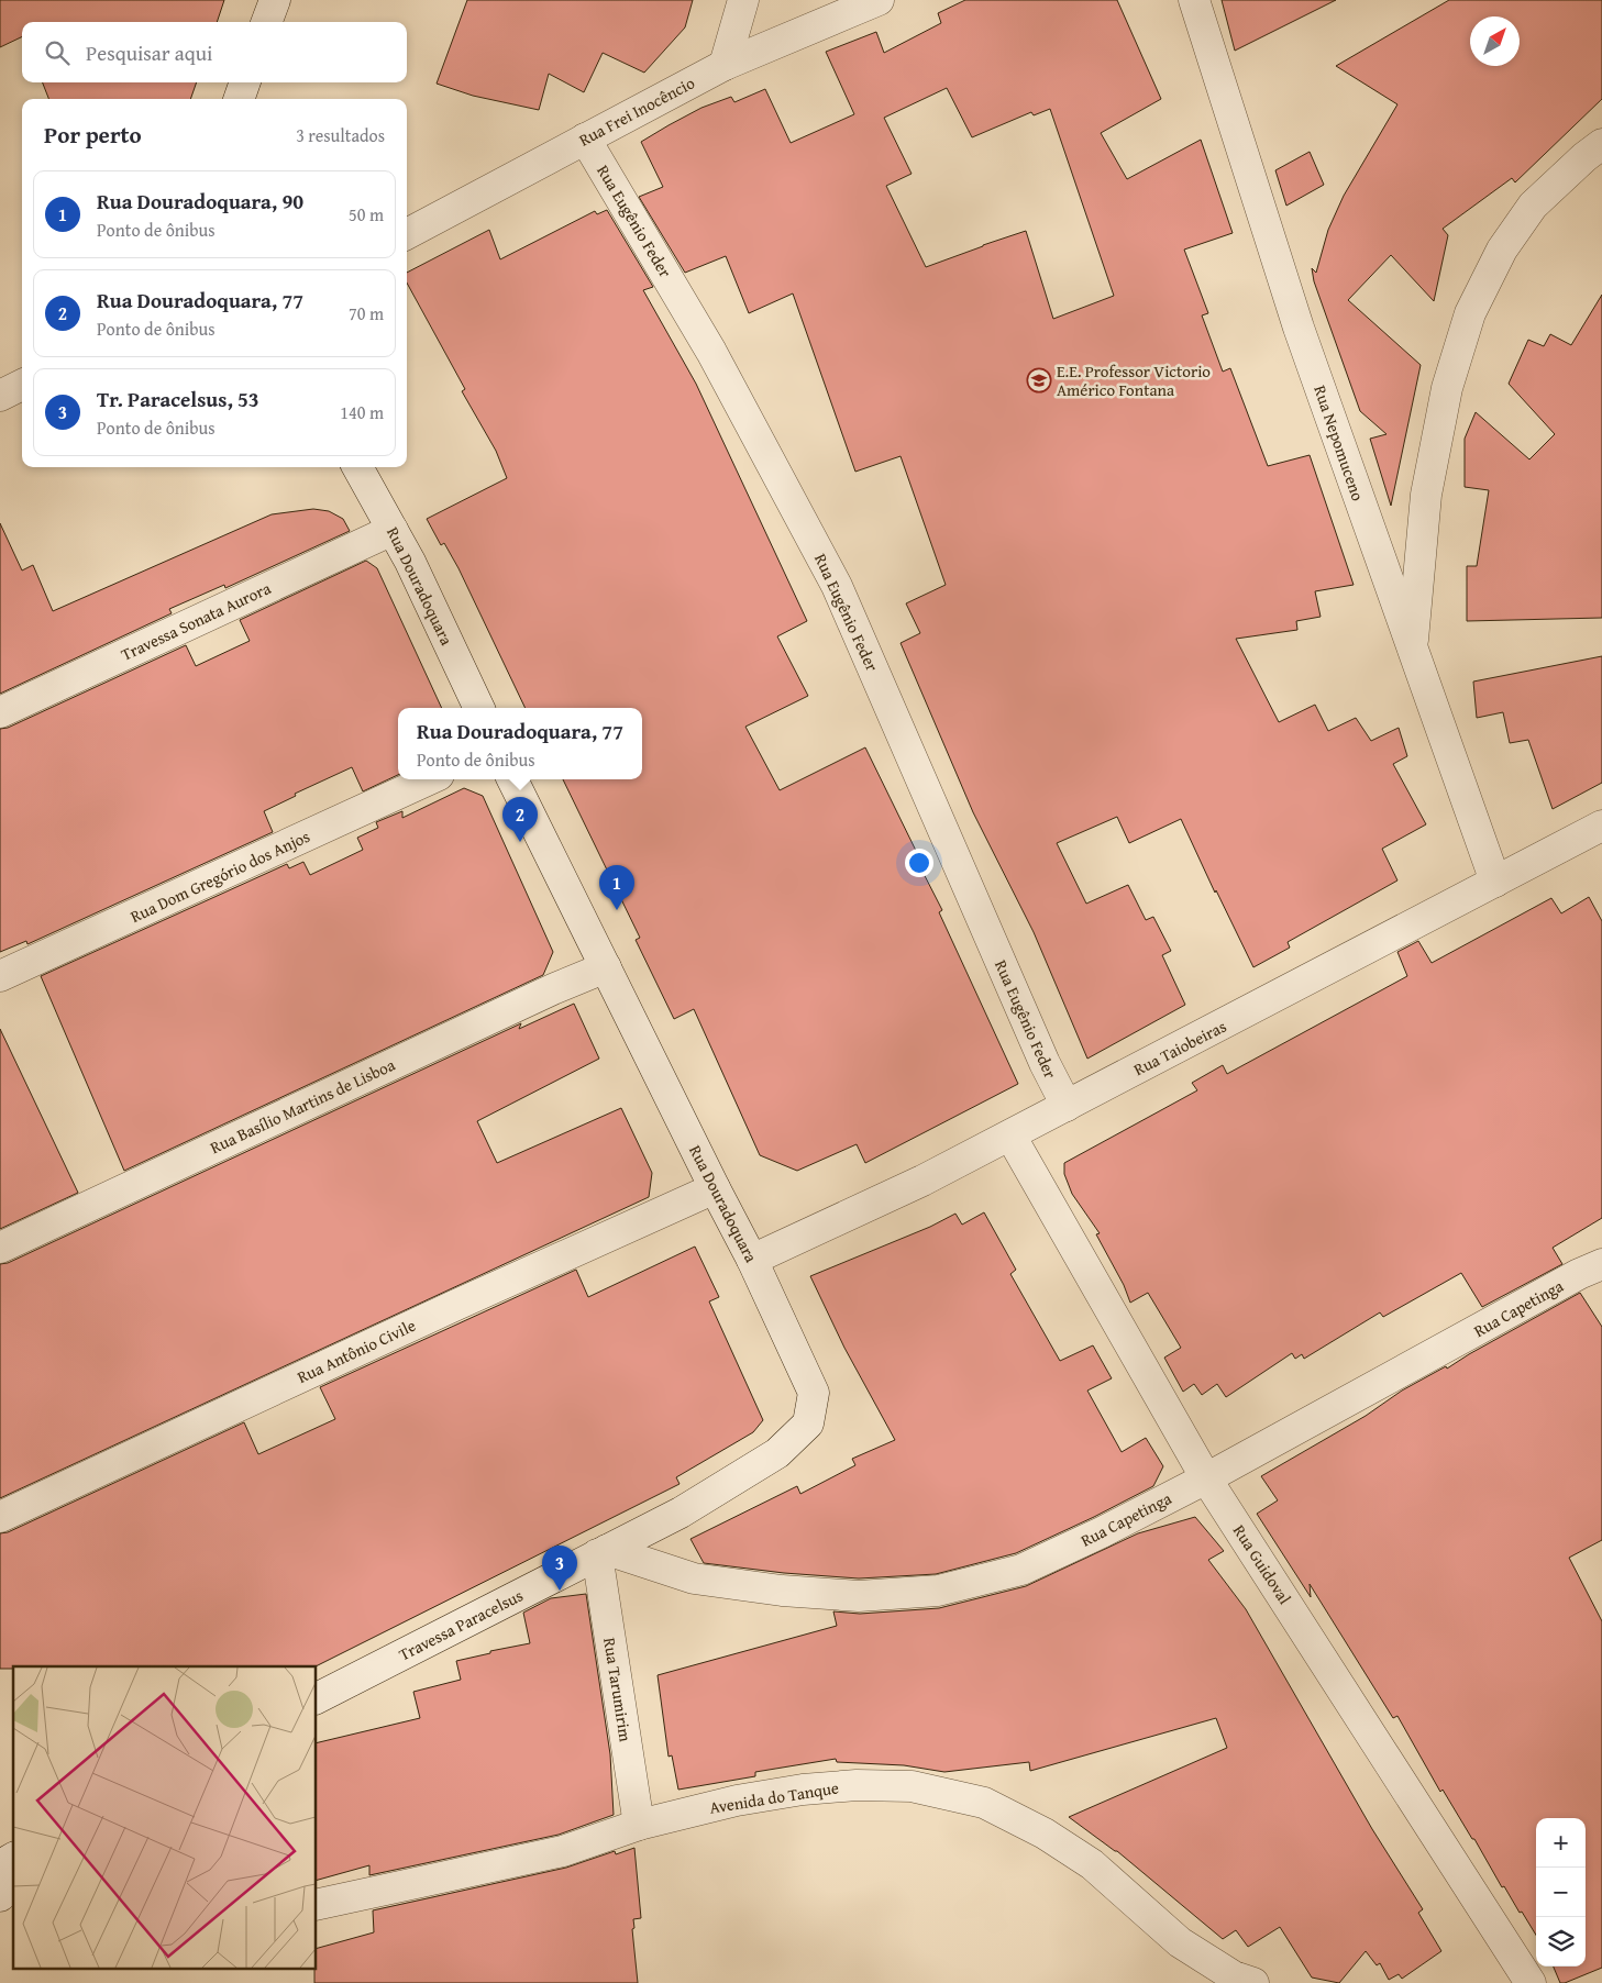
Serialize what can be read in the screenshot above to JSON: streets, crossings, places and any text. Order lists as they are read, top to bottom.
{
  "streets": {
    "street": [
      "Rua Frei Inocêncio",
      "Rua Eugênio Feder",
      "Rua Nepomuceno",
      "Rua Douradoquara",
      "Travessa Sonata Aurora",
      "Rua Dom Gregório dos Anjos",
      "Rua Taiobeiras",
      "Rua Basílio Martins de Lisboa",
      "Rua Capetinga",
      "Rua Antônio Civile",
      "Rua Guidoval",
      "Travessa Paracelsus",
      "Rua Tarumirim",
      "Avenida do Tanque"
    ]
  },
  "crossings": [
    ["Rua Frei Inocêncio", "Rua Eugênio Feder"],
    ["Rua Eugênio Feder", "Rua Taiobeiras"],
    ["Rua Nepomuceno", "Rua Taiobeiras"],
    ["Rua Douradoquara", "Travessa Sonata Aurora"],
    ["Rua Douradoquara", "Rua Taiobeiras"],
    ["Rua Douradoquara", "Rua Basílio Martins de Lisboa"],
    ["Rua Douradoquara", "Rua Capetinga"],
    ["Rua Douradoquara", "Rua Antônio Civile"],
    ["Rua Douradoquara", "Travessa Paracelsus"],
    ["Rua Douradoquara", "Rua Tarumirim"],
    ["Rua Taiobeiras", "Rua Guidoval"],
    ["Rua Capetinga", "Rua Guidoval"],
    ["Rua Capetinga", "Travessa Paracelsus"],
    ["Rua Capetinga", "Rua Tarumirim"],
    ["Travessa Paracelsus", "Rua Tarumirim"],
    ["Rua Tarumirim", "Avenida do Tanque"]
  ],
  "places": {
    "school or university": ["E.E. Professor Victorio Américo Fontana"]
  },
  "north": "top right",
  "page": {
    "search": "Pesquisar aqui",
    "heading": ["Por perto", "3 resultados"],
    "list": [
      {
        "mark": "1",
        "name": "Rua Douradoquara, 90",
        "note": "Ponto de ônibus",
        "value": "50 m"
      },
      {
        "mark": "2",
        "name": "Rua Douradoquara, 77",
        "note": "Ponto de ônibus",
        "value": "70 m"
      },
      {
        "mark": "3",
        "name": "Tr. Paracelsus, 53",
        "note": "Ponto de ônibus",
        "value": "140 m"
      }
    ],
    "popup": ["Rua Douradoquara, 77", "Ponto de ônibus"],
    "pins": ["2", "1", "3"],
    "map_buttons": ["+", "−"]
  }
}
